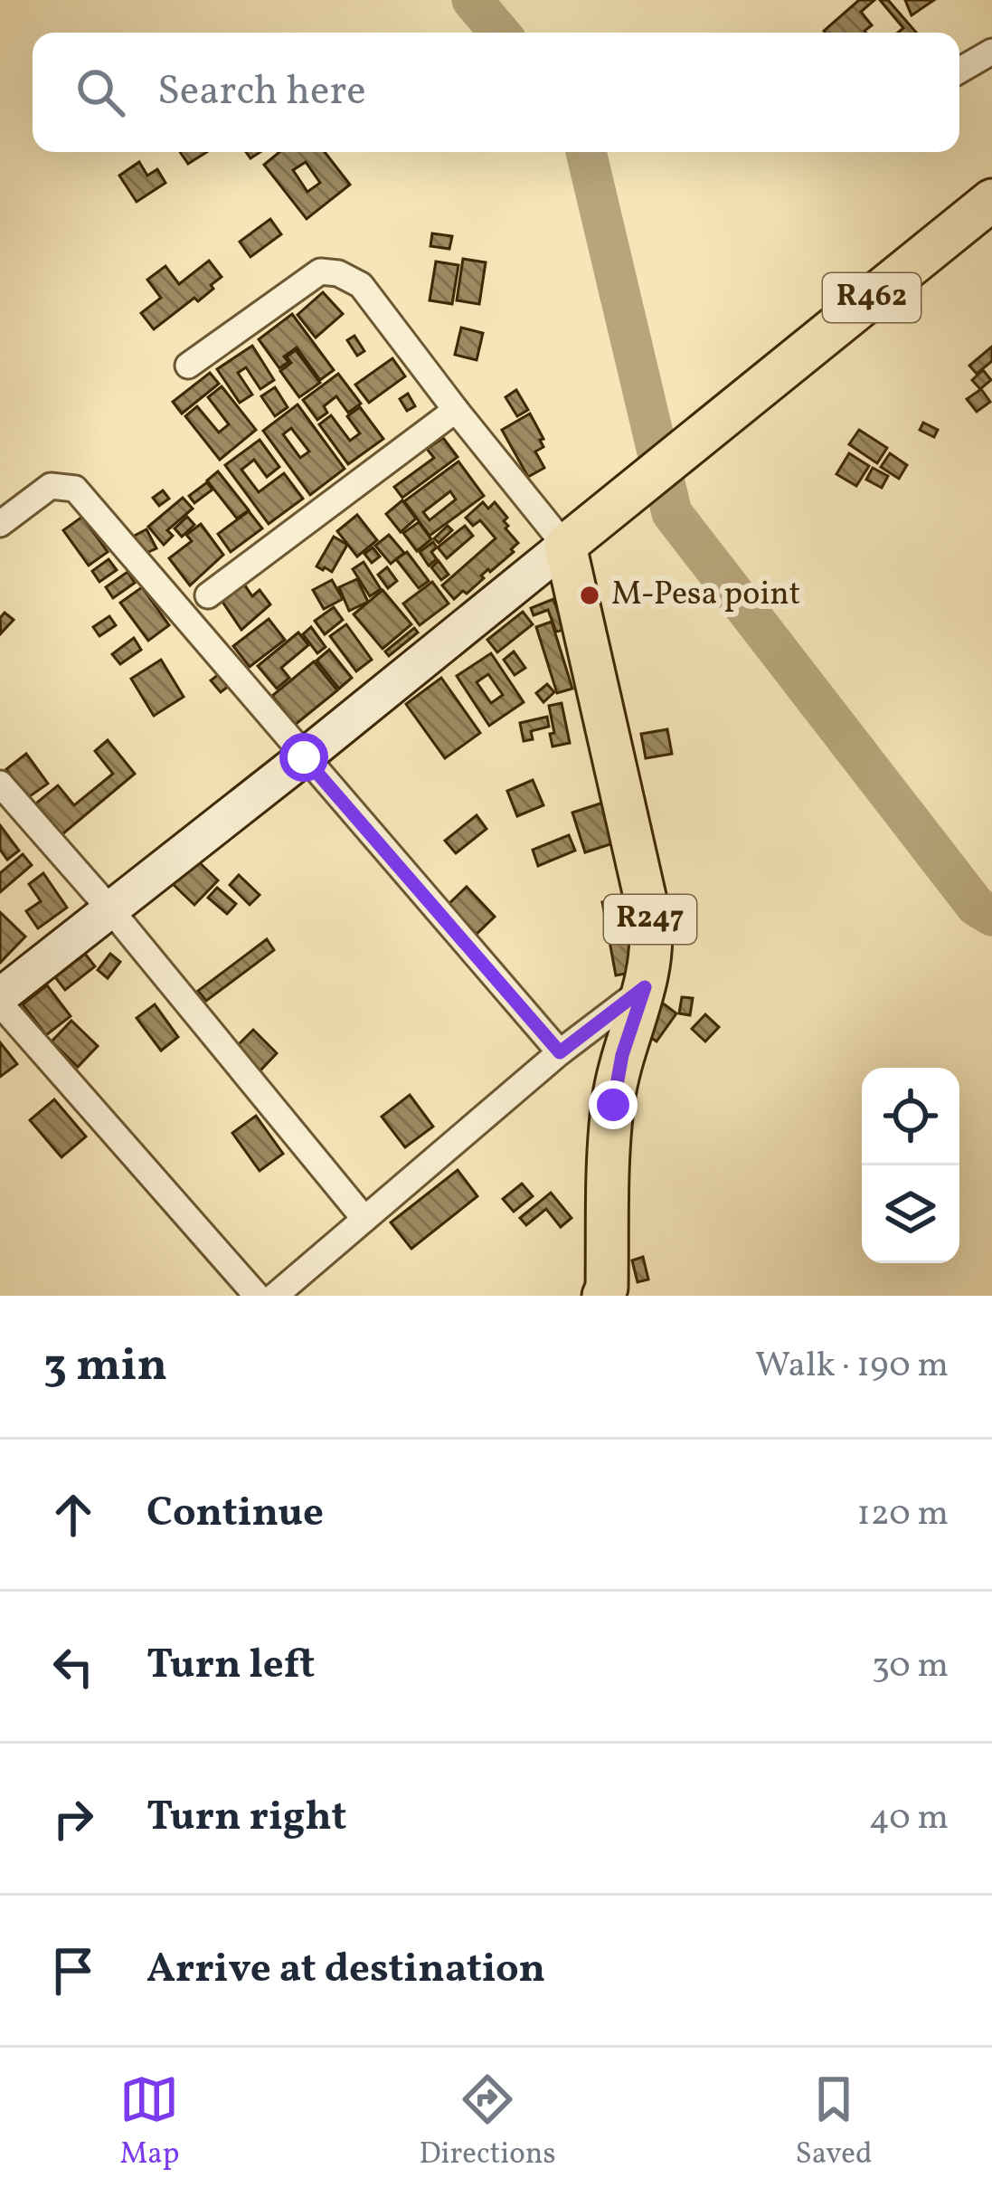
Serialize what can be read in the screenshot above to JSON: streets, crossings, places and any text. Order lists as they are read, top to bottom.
{
  "streets": {
    "main road": ["R462", "R247"]
  },
  "crossings": [
    ["R462", "R247"]
  ],
  "places": ["M-Pesa point"],
  "page": {
    "search": "Search here",
    "heading": ["3 min", "Walk · 190 m"],
    "list": [
      ["Continue", "120 m"],
      ["Turn left", "30 m"],
      ["Turn right", "40 m"],
      "Arrive at destination"
    ],
    "nav": ["Map", "Directions", "Saved"]
  }
}
